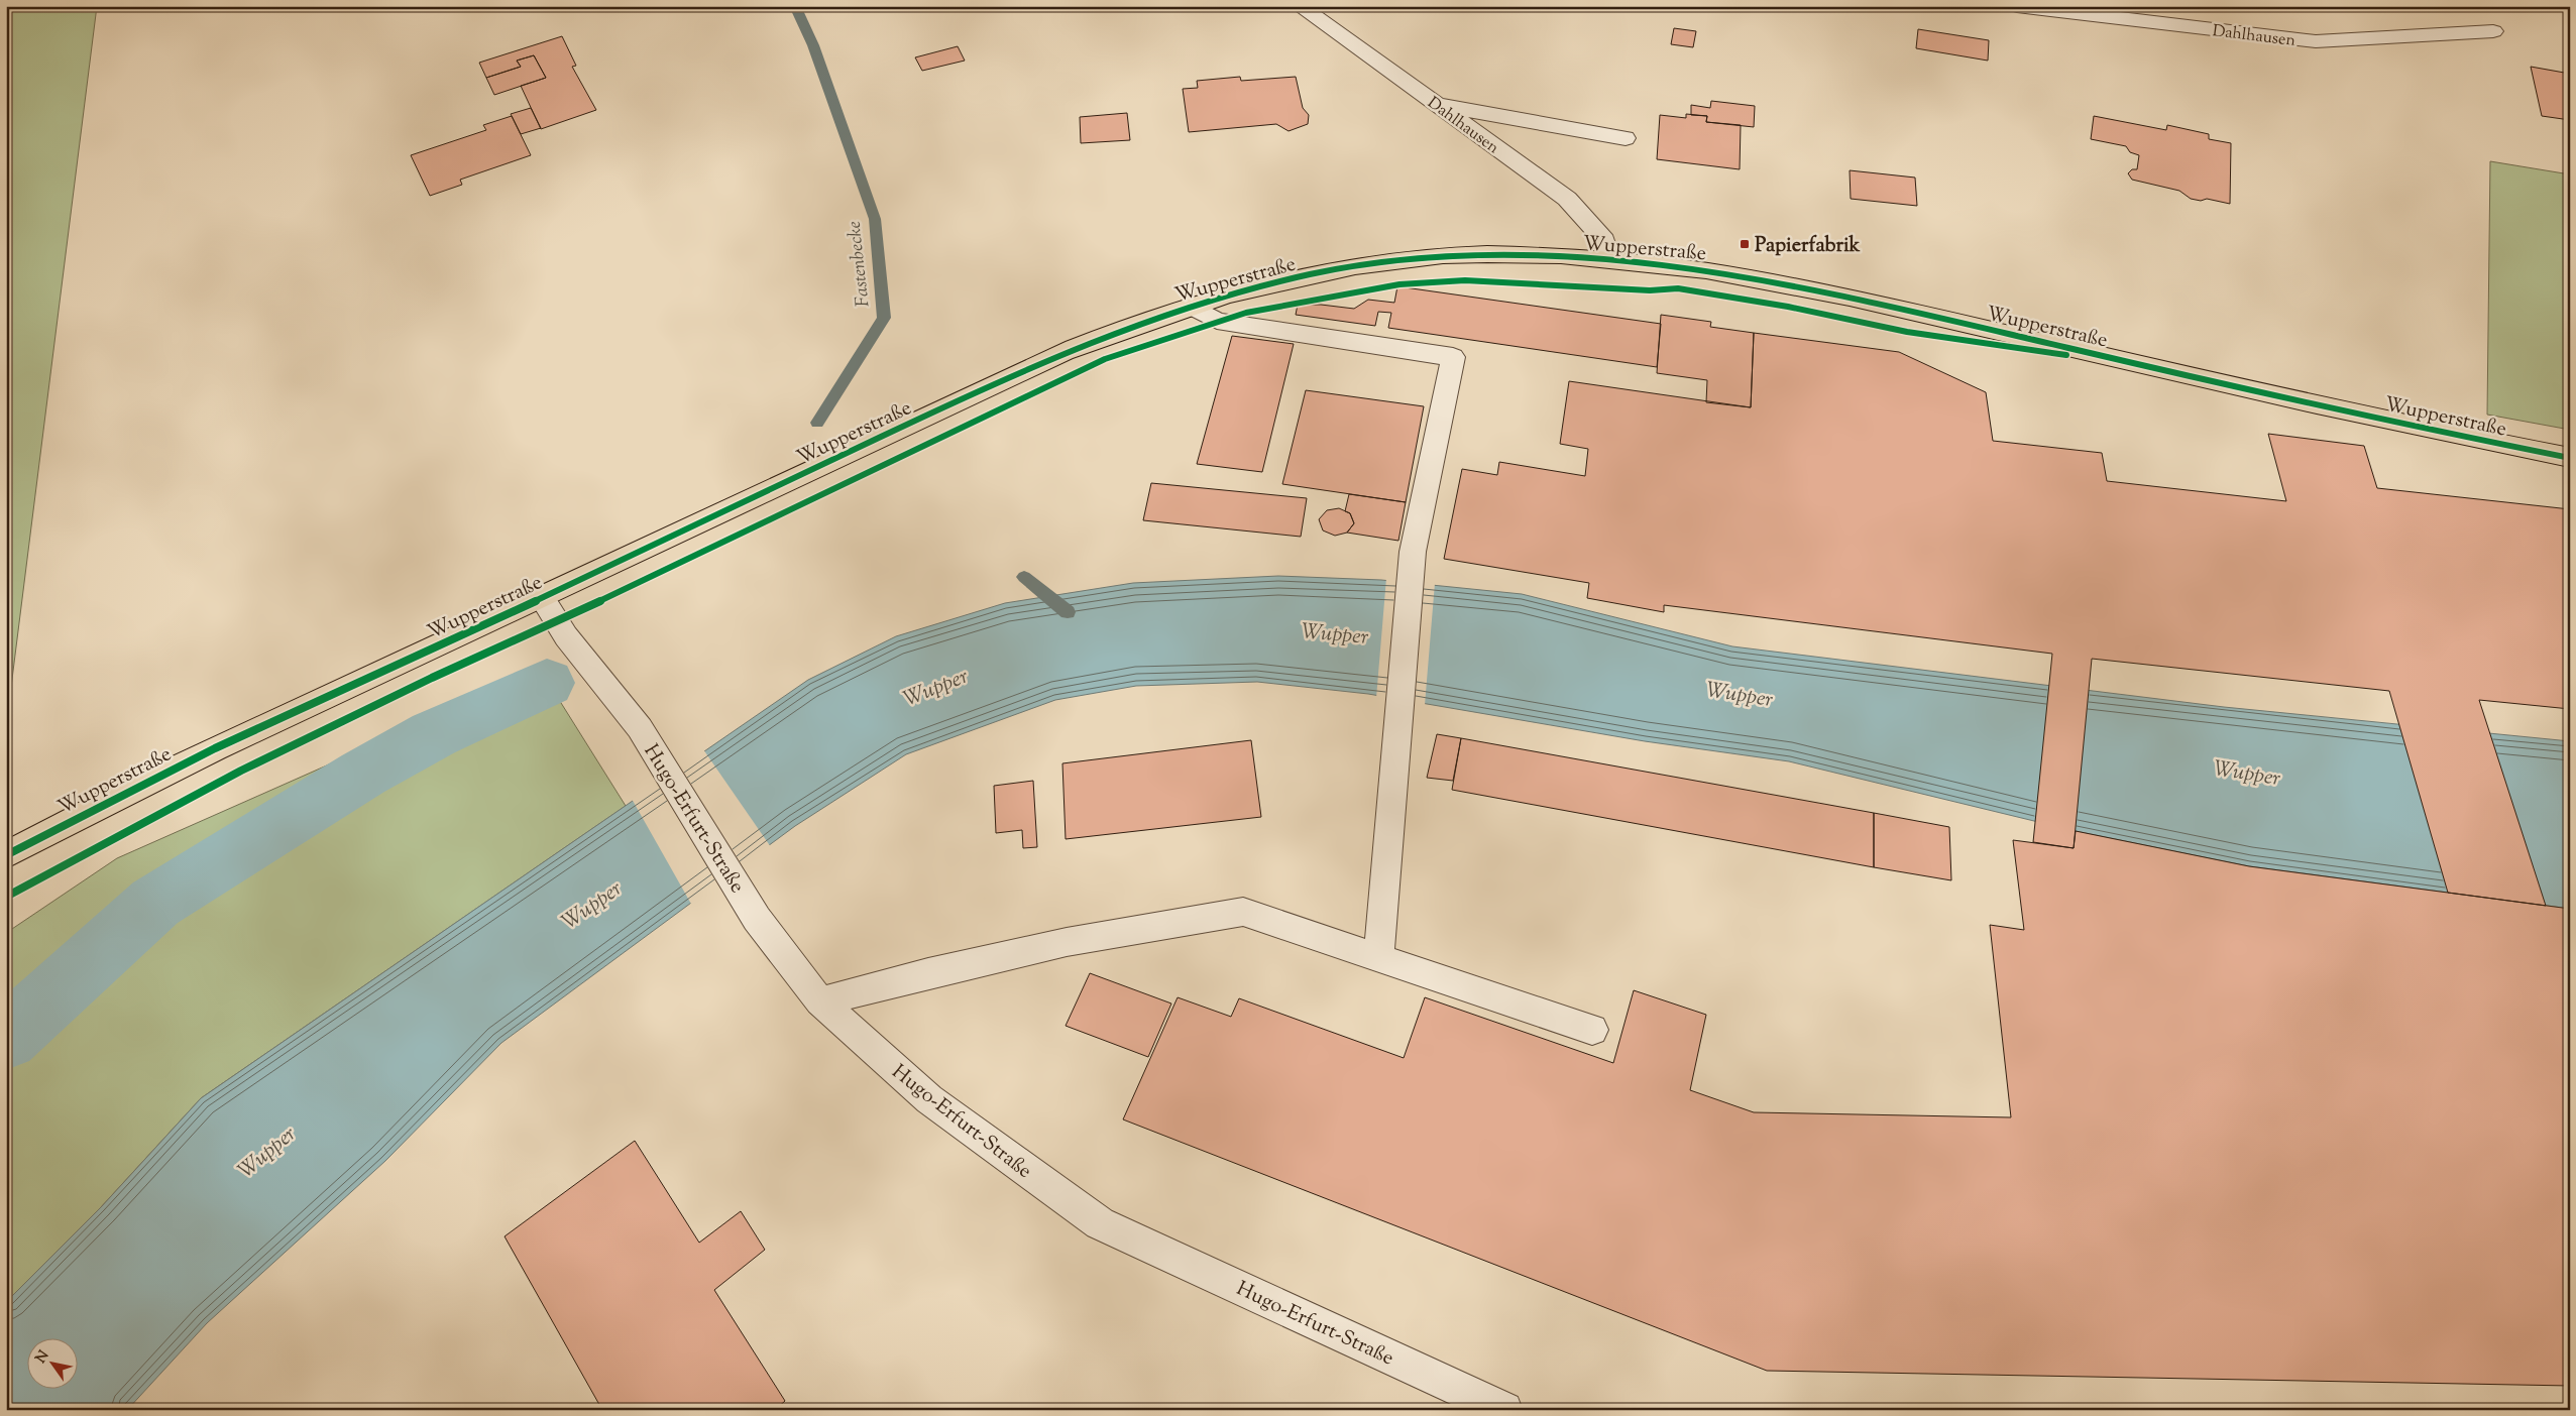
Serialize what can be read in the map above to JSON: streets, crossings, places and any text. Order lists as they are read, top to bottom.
{
  "streets": {
    "main road": ["Wupperstraße"],
    "street": ["Dahlhausen", "Hugo-Erfurt-Straße"]
  },
  "crossings": [
    ["Dahlhausen", "Wupperstraße"],
    ["Wupperstraße", "Hugo-Erfurt-Straße"]
  ],
  "water": ["Fastenbecke", "Wupper"],
  "places": {
    "transit": ["Papierfabrik"]
  },
  "north": "top left"
}
